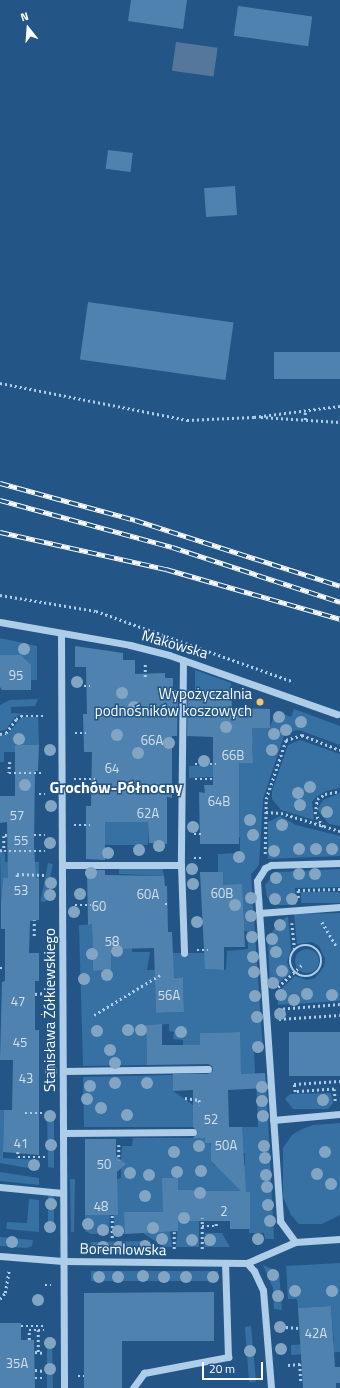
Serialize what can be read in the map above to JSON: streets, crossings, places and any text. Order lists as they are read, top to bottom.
{
  "streets": {
    "street": ["Makowska", "Stanisława Żółkiewskiego", "Boremlowska"]
  },
  "crossings": [
    ["Makowska", "Stanisława Żółkiewskiego"],
    ["Stanisława Żółkiewskiego", "Boremlowska"]
  ],
  "districts": ["Grochów-Północny"],
  "places": ["Wypożyczalnia podnośników koszowych"],
  "house_numbers": [
    "95",
    "66A",
    "66B",
    "64",
    "64B",
    "62A",
    "57",
    "55",
    "53",
    "60B",
    "60A",
    "60",
    "58",
    "56A",
    "47",
    "45",
    "43",
    "52",
    "41",
    "50A",
    "50",
    "48",
    "2",
    "42A",
    "35A"
  ],
  "scale_bar": "20 m",
  "north": "top"
}
